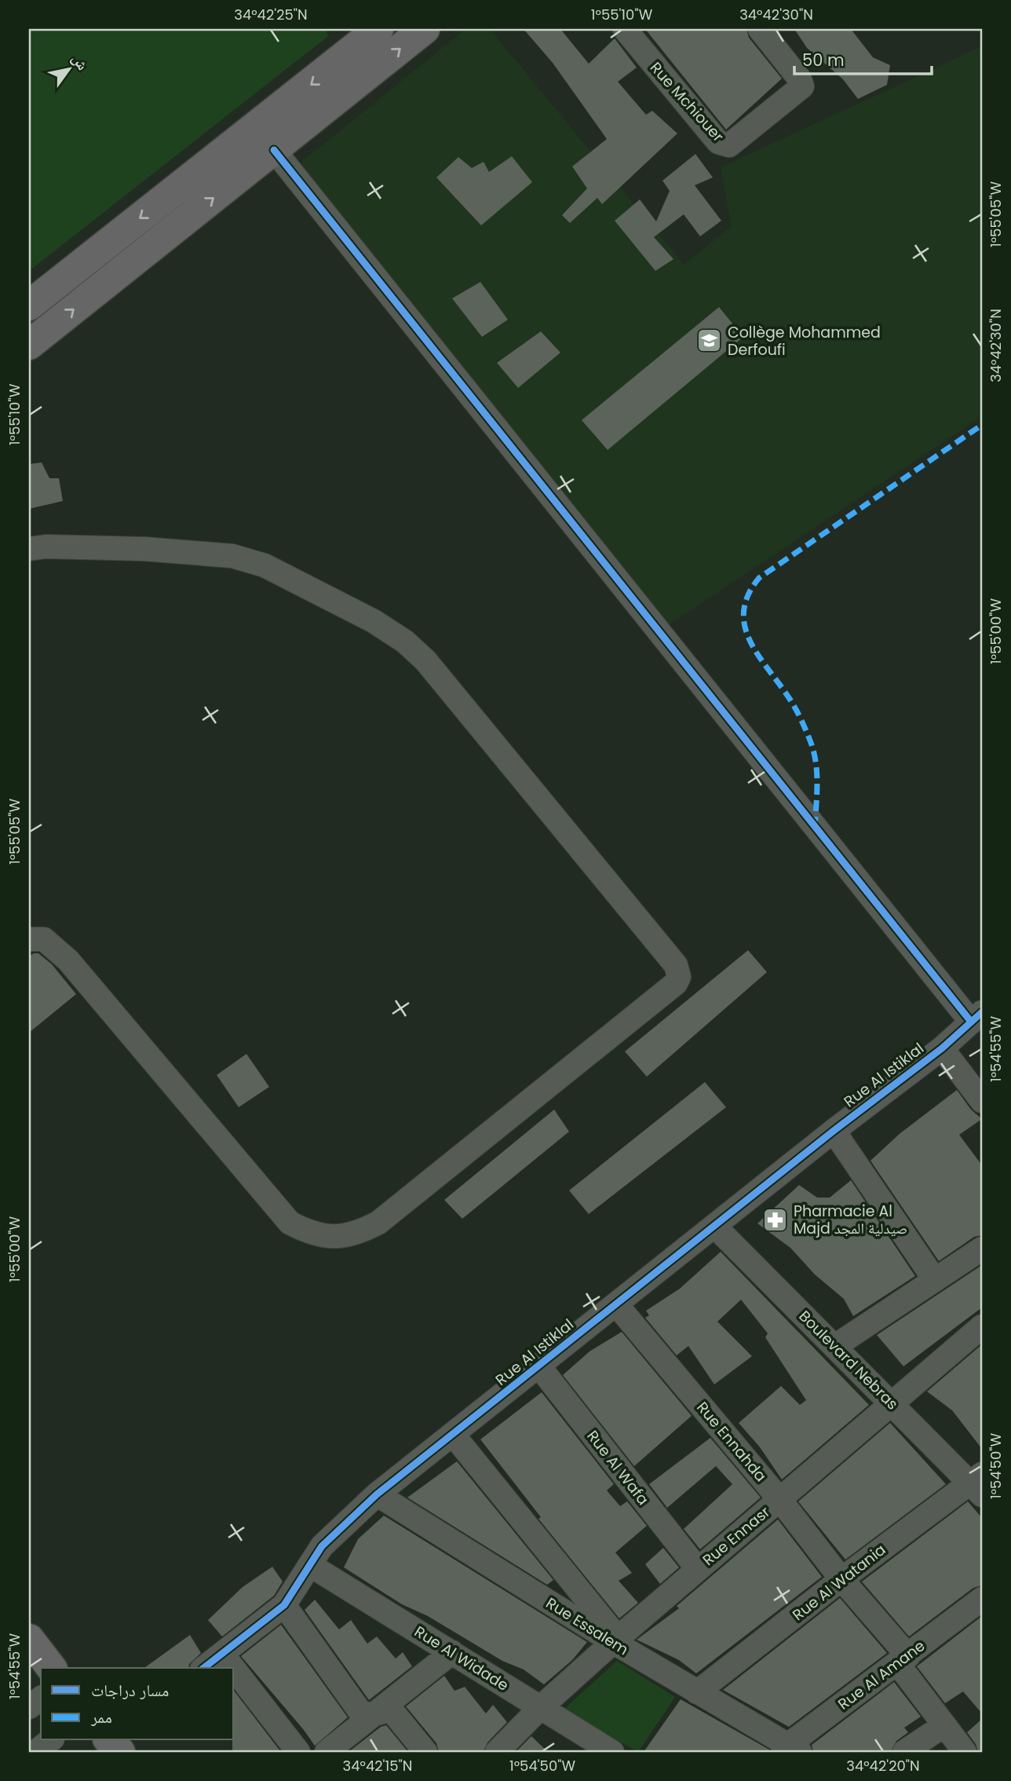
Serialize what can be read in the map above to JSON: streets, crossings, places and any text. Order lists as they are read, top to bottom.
{
  "streets": {
    "street": [
      "Rue Mchiouer",
      "Rue Al Istiklal",
      "Boulevard Nebras",
      "Rue Ennahda",
      "Rue Al Wafa",
      "Rue Ennasr",
      "Rue Al Watania",
      "Rue Essalem",
      "Rue Al Widade",
      "Rue Al Amane"
    ]
  },
  "crossings": [
    ["Rue Al Istiklal", "Boulevard Nebras"],
    ["Rue Al Istiklal", "Rue Ennahda"],
    ["Rue Al Istiklal", "Rue Al Wafa"],
    ["Rue Al Istiklal", "Rue Essalem"],
    ["Rue Al Istiklal", "Rue Al Widade"],
    ["Boulevard Nebras", "Rue Ennasr"],
    ["Boulevard Nebras", "Rue Al Watania"],
    ["Rue Ennahda", "Rue Ennasr"],
    ["Rue Ennahda", "Rue Al Watania"],
    ["Rue Ennahda", "Rue Al Amane"],
    ["Rue Al Wafa", "Rue Ennasr"],
    ["Rue Ennasr", "Rue Essalem"],
    ["Rue Ennasr", "Rue Al Widade"],
    ["Rue Al Watania", "Rue Essalem"],
    ["Rue Essalem", "Rue Al Amane"]
  ],
  "places": {
    "school or university": ["Collège Mohammed Derfoufi"],
    "pharmacy": ["Pharmacie Al Majd صيدلية المجد"]
  },
  "legend": ["مسار دراجات", "ممر"],
  "scale_bar": "50 m",
  "north": "top right",
  "coordinates": [
    "34°42'25\"N",
    "1°55'10\"W",
    "34°42'30\"N",
    "1°55'05\"W",
    "1°55'00\"W",
    "1°54'55\"W",
    "1°54'50\"W",
    "34°42'15\"N",
    "34°42'20\"N"
  ]
}
